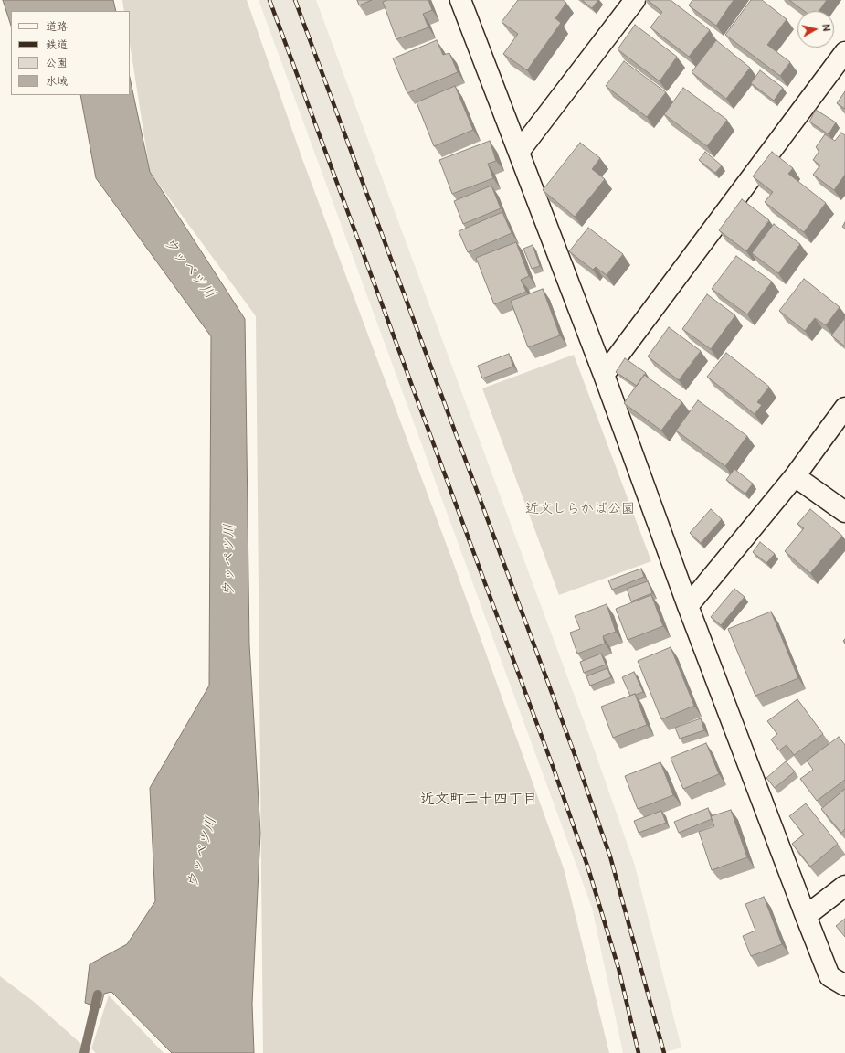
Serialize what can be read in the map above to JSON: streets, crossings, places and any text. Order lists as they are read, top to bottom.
{
  "districts": ["近文町二十四丁目"],
  "water": ["ウッペツ川"],
  "parks": ["近文しらかば公園"],
  "legend": [
    "道路",
    "鉄道",
    "公園",
    "水域"
  ],
  "north": "right"
}
